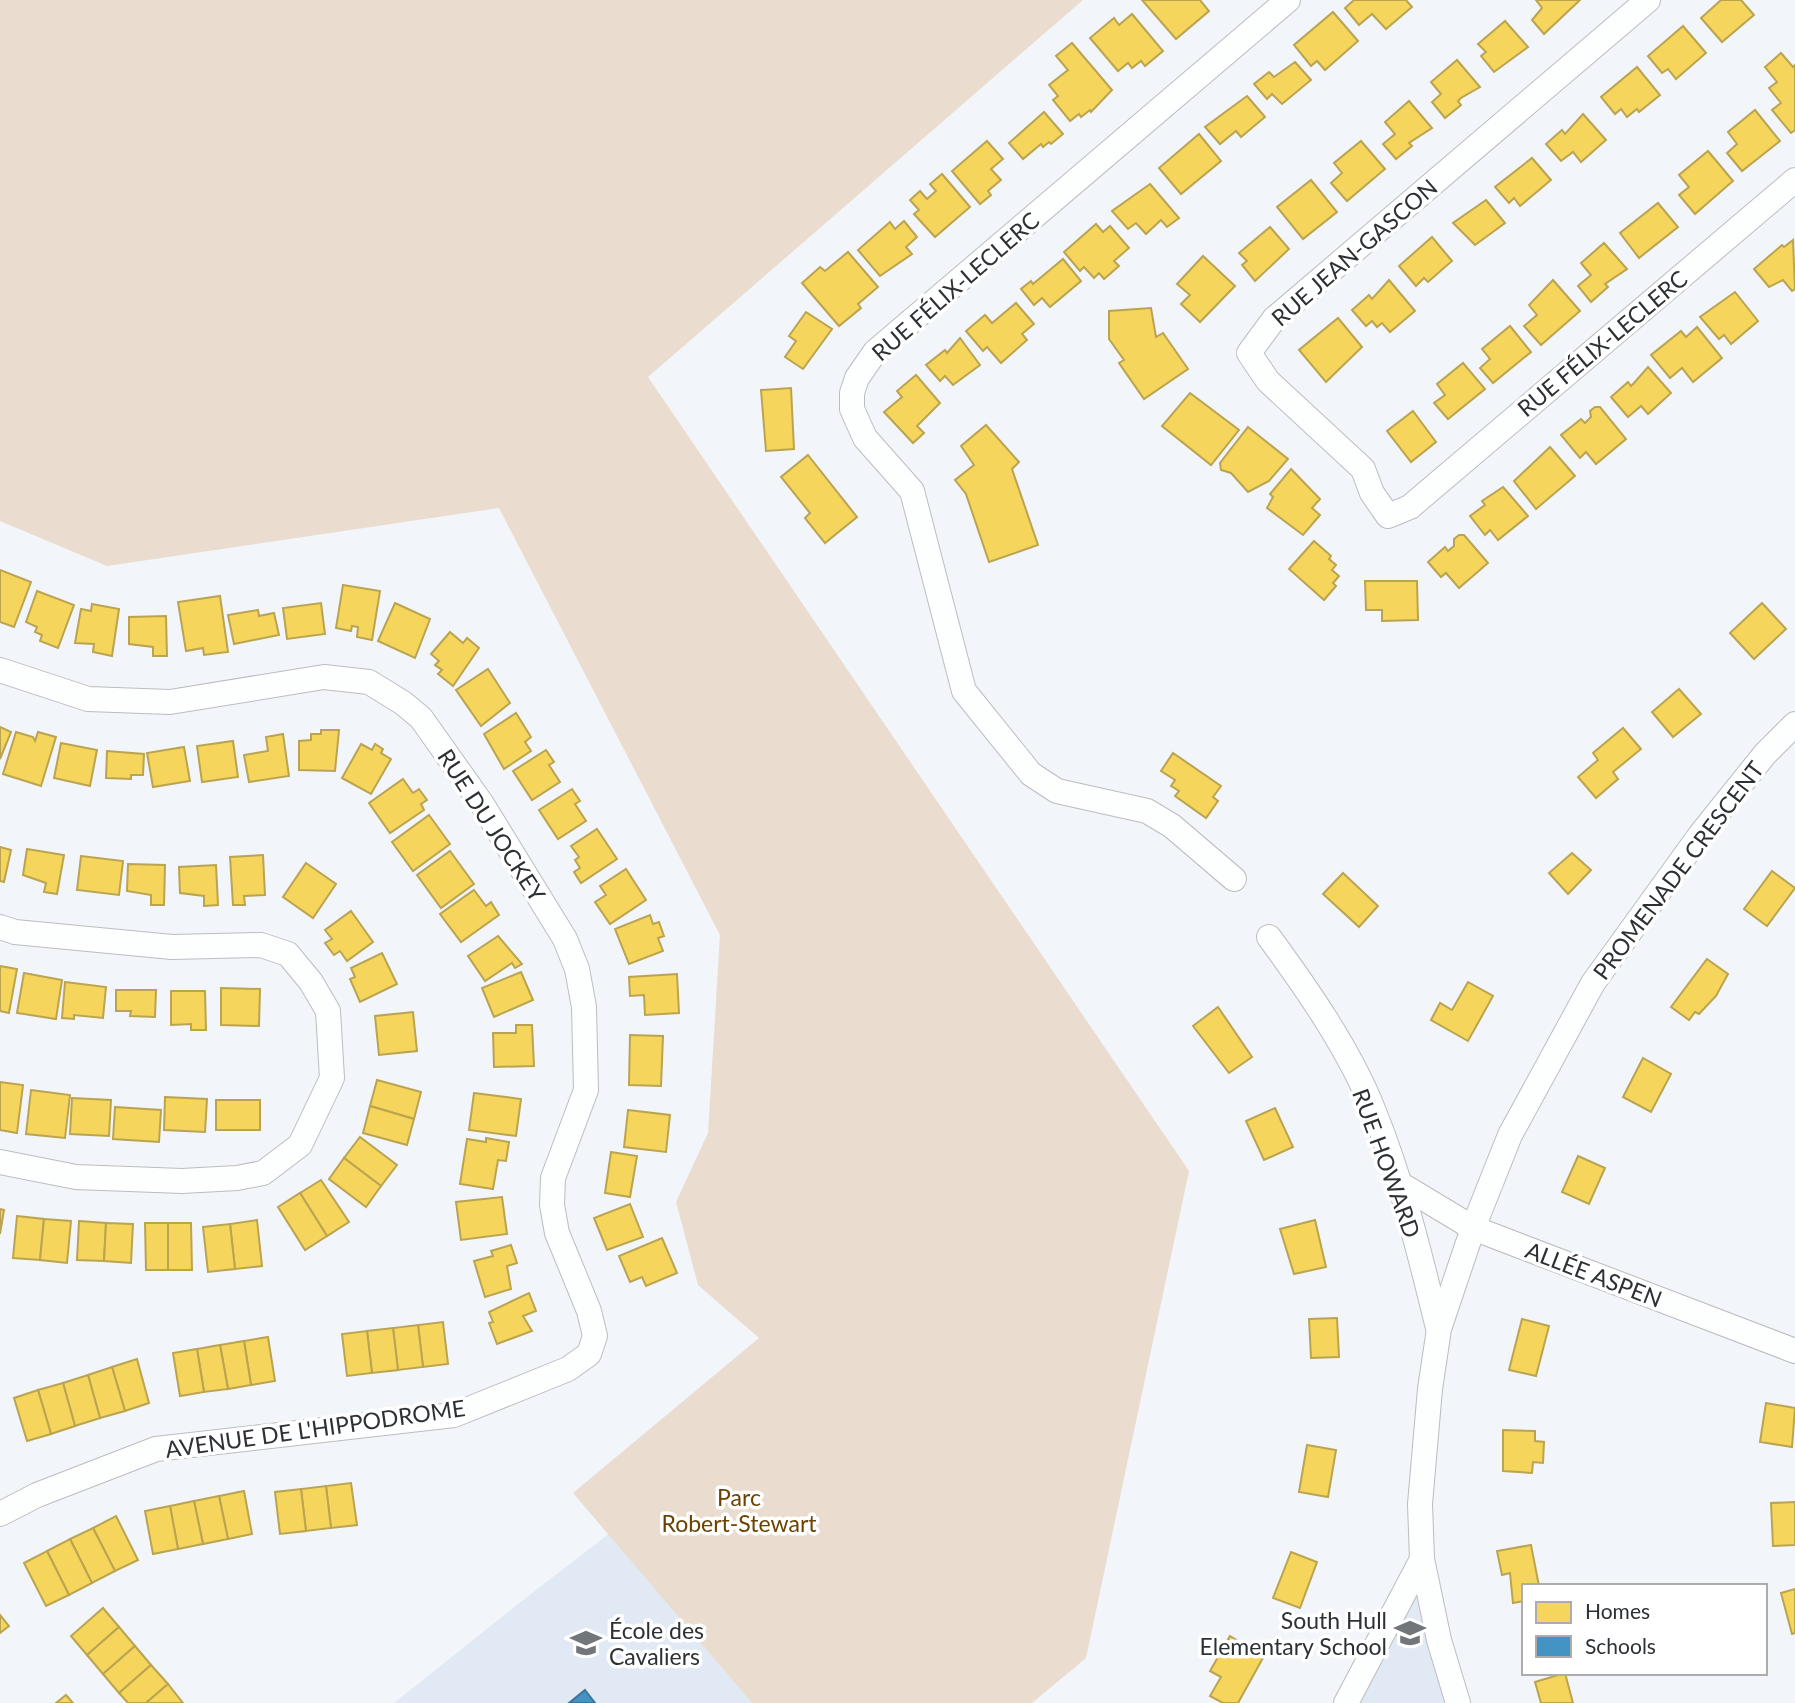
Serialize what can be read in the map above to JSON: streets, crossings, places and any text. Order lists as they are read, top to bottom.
{
  "streets": {
    "street": [
      "RUE JEAN-GASCON",
      "RUE FÉLIX-LECLERC",
      "RUE DU JOCKEY",
      "PROMENADE CRESCENT",
      "RUE HOWARD",
      "ALLÉE ASPEN",
      "AVENUE DE L'HIPPODROME"
    ]
  },
  "crossings": [
    ["RUE JEAN-GASCON", "RUE FÉLIX-LECLERC"],
    ["RUE DU JOCKEY", "AVENUE DE L'HIPPODROME"],
    ["PROMENADE CRESCENT", "RUE HOWARD"],
    ["PROMENADE CRESCENT", "ALLÉE ASPEN"],
    ["RUE HOWARD", "ALLÉE ASPEN"]
  ],
  "parks": ["Parc Robert-Stewart"],
  "places": {
    "school or university": ["South Hull Elementary School", "École des Cavaliers"]
  },
  "legend": ["Homes", "Schools"]
}
